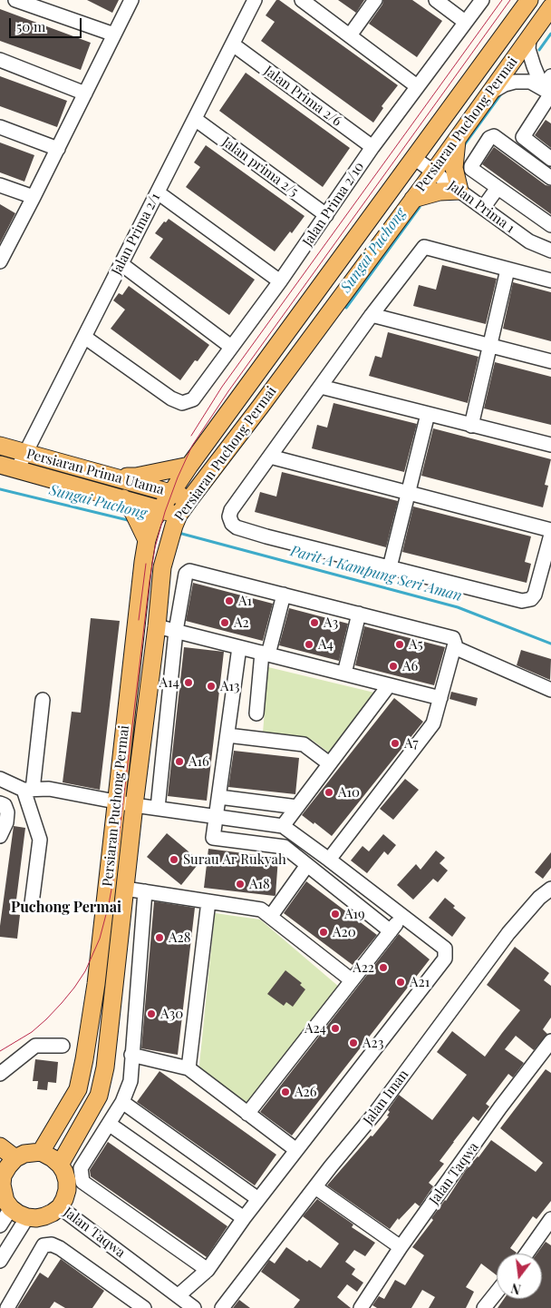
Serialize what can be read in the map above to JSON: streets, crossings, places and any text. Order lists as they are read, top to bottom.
{
  "streets": {
    "main road": ["Persiaran Puchong Permai", "Persiaran Prima Utama"],
    "street": [
      "Jalan Prima 2/6",
      "Jalan prima 2/5",
      "Jalan Prima 2/10",
      "Jalan Prima 1",
      "Jalan Prima 2/1",
      "Jalan Iman",
      "Jalan Taqwa"
    ]
  },
  "crossings": [
    ["Jalan Prima 2/6", "Jalan Prima 2/10"],
    ["Jalan Prima 2/6", "Jalan Prima 2/1"],
    ["Persiaran Puchong Permai", "Jalan Prima 1"],
    ["Persiaran Puchong Permai", "Persiaran Prima Utama"],
    ["Persiaran Puchong Permai", "Jalan Taqwa"],
    ["Jalan prima 2/5", "Jalan Prima 2/10"],
    ["Jalan prima 2/5", "Jalan Prima 2/1"],
    ["Jalan Prima 2/10", "Jalan Prima 2/1"],
    ["Jalan Prima 2/1", "Persiaran Prima Utama"]
  ],
  "districts": ["Puchong Permai"],
  "water": ["Sungai Puchong", "Parit A Kampung Seri Aman"],
  "places": [
    "A1",
    "A2",
    "A3",
    "A4",
    "A5",
    "A6",
    "A14",
    "A13",
    "A7",
    "A16",
    "A10",
    "Surau Ar Rukyah",
    "A18",
    "A19",
    "A20",
    "A28",
    "A22",
    "A21",
    "A30",
    "A24",
    "A23",
    "A26"
  ],
  "scale_bar": "50 m",
  "north": "bottom"
}
